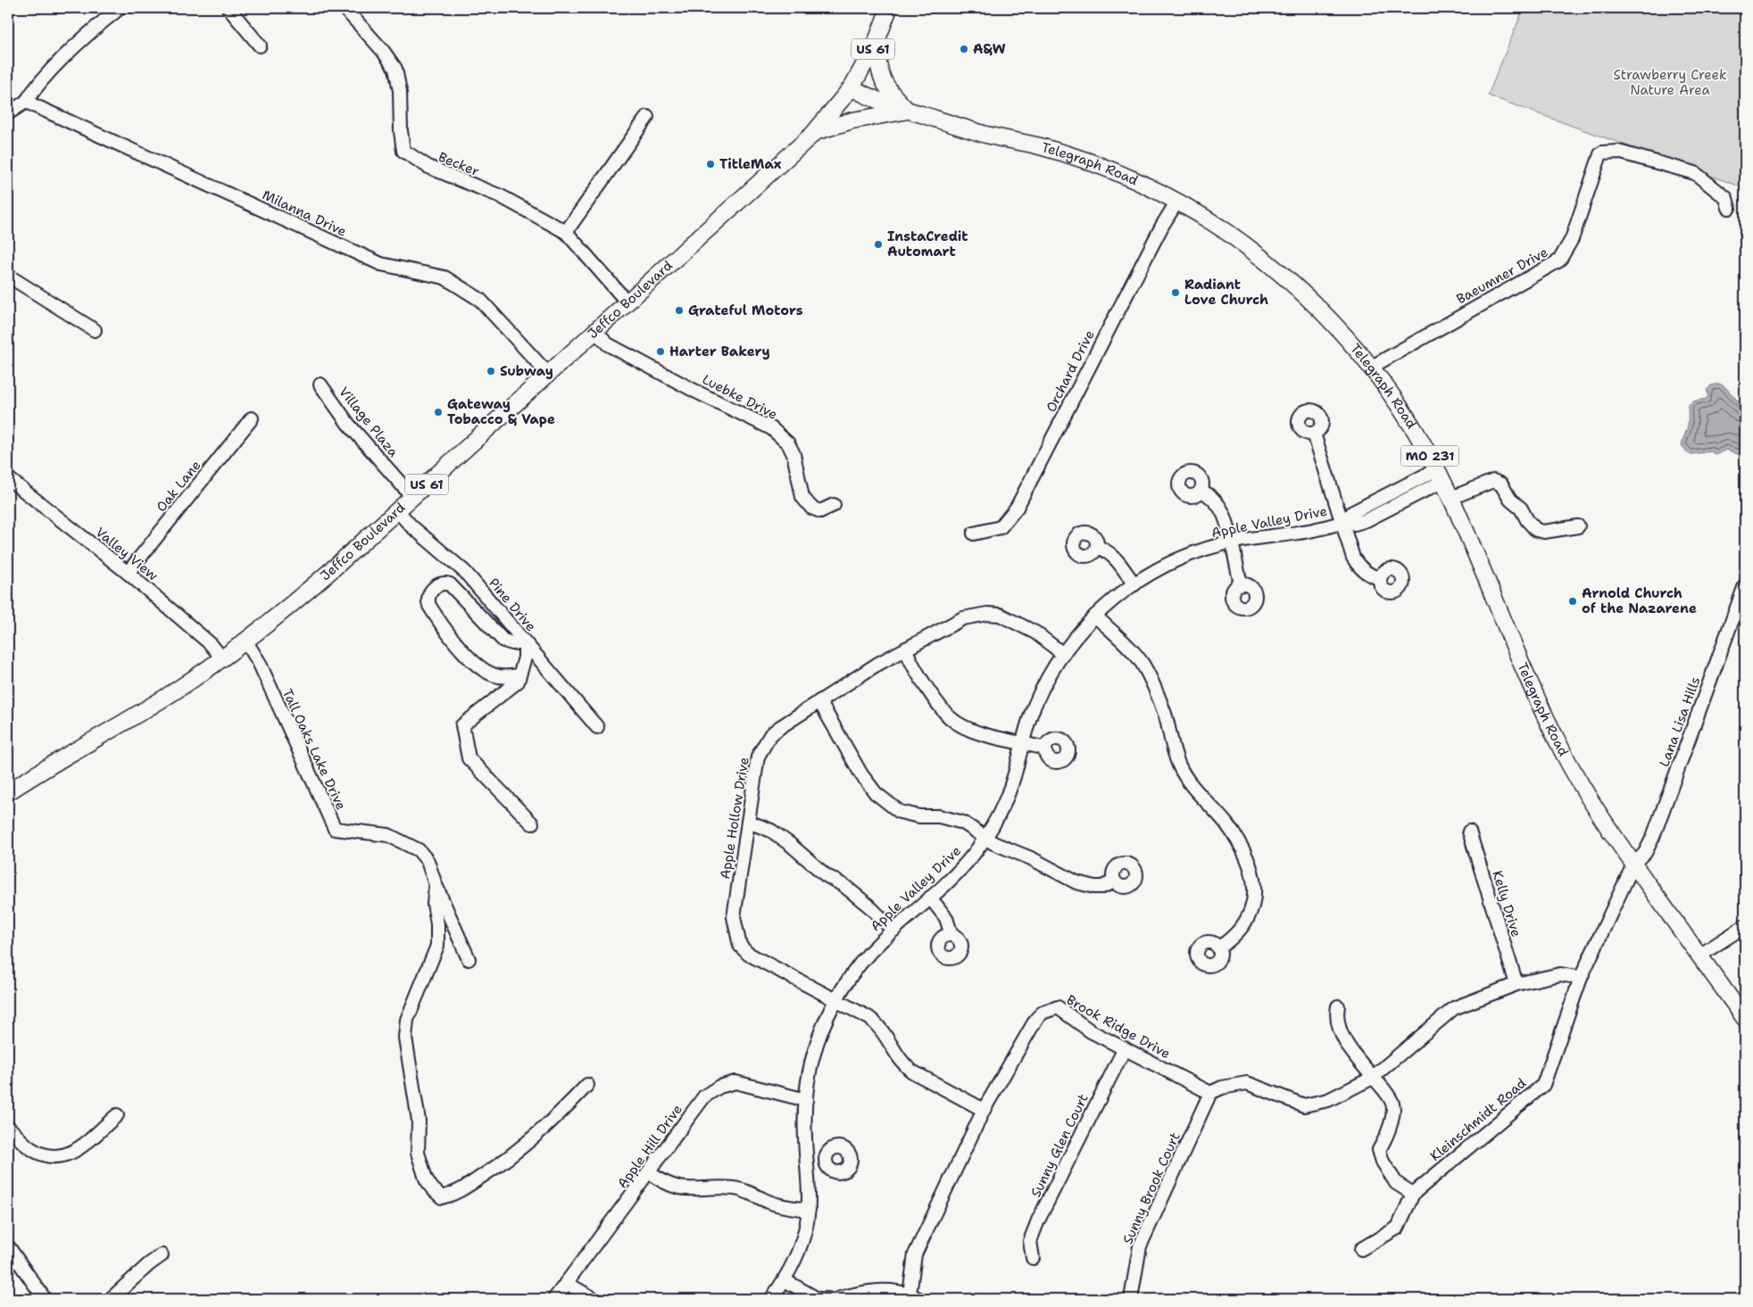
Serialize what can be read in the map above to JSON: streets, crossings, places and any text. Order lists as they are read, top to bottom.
{
  "streets": {
    "main road": [
      "US 61",
      "Telegraph Road",
      "Jeffco Boulevard",
      "MO 231"
    ],
    "street": [
      "Becker",
      "Milanna Drive",
      "Baeumner Drive",
      "Orchard Drive",
      "Luebke Drive",
      "Village Plaza",
      "Oak Lane",
      "Apple Valley Drive",
      "Valley View",
      "Pine Drive",
      "Lana Lisa Hills",
      "Tall Oaks Lake Drive",
      "Apple Hollow Drive",
      "Kelly Drive",
      "Brook Ridge Drive",
      "Kleinschmidt Road",
      "Sunny Glen Court",
      "Apple Hill Drive",
      "Sunny Brook Court"
    ]
  },
  "crossings": [
    ["Becker", "Jeffco Boulevard"],
    ["Telegraph Road", "Baeumner Drive"],
    ["Telegraph Road", "Jeffco Boulevard"],
    ["Telegraph Road", "Orchard Drive"],
    ["Telegraph Road", "Apple Valley Drive"],
    ["Telegraph Road", "Lana Lisa Hills"],
    ["Telegraph Road", "Kleinschmidt Road"],
    ["Milanna Drive", "Jeffco Boulevard"],
    ["Jeffco Boulevard", "Luebke Drive"],
    ["Jeffco Boulevard", "Village Plaza"],
    ["Jeffco Boulevard", "Valley View"],
    ["Jeffco Boulevard", "Pine Drive"],
    ["Jeffco Boulevard", "Tall Oaks Lake Drive"],
    ["Oak Lane", "Valley View"],
    ["Apple Valley Drive", "Apple Hollow Drive"],
    ["Apple Valley Drive", "Apple Hill Drive"],
    ["Lana Lisa Hills", "Kleinschmidt Road"],
    ["Apple Hollow Drive", "Brook Ridge Drive"],
    ["Brook Ridge Drive", "Sunny Glen Court"],
    ["Brook Ridge Drive", "Sunny Brook Court"]
  ],
  "parks": ["Strawberry Creek Nature Area"],
  "places": [
    "A&W",
    "TitleMax",
    "InstaCredit Automart",
    "Radiant Love Church",
    "Grateful Motors",
    "Harter Bakery",
    "Subway",
    "Gateway Tobacco & Vape",
    "Arnold Church of the Nazarene"
  ]
}
